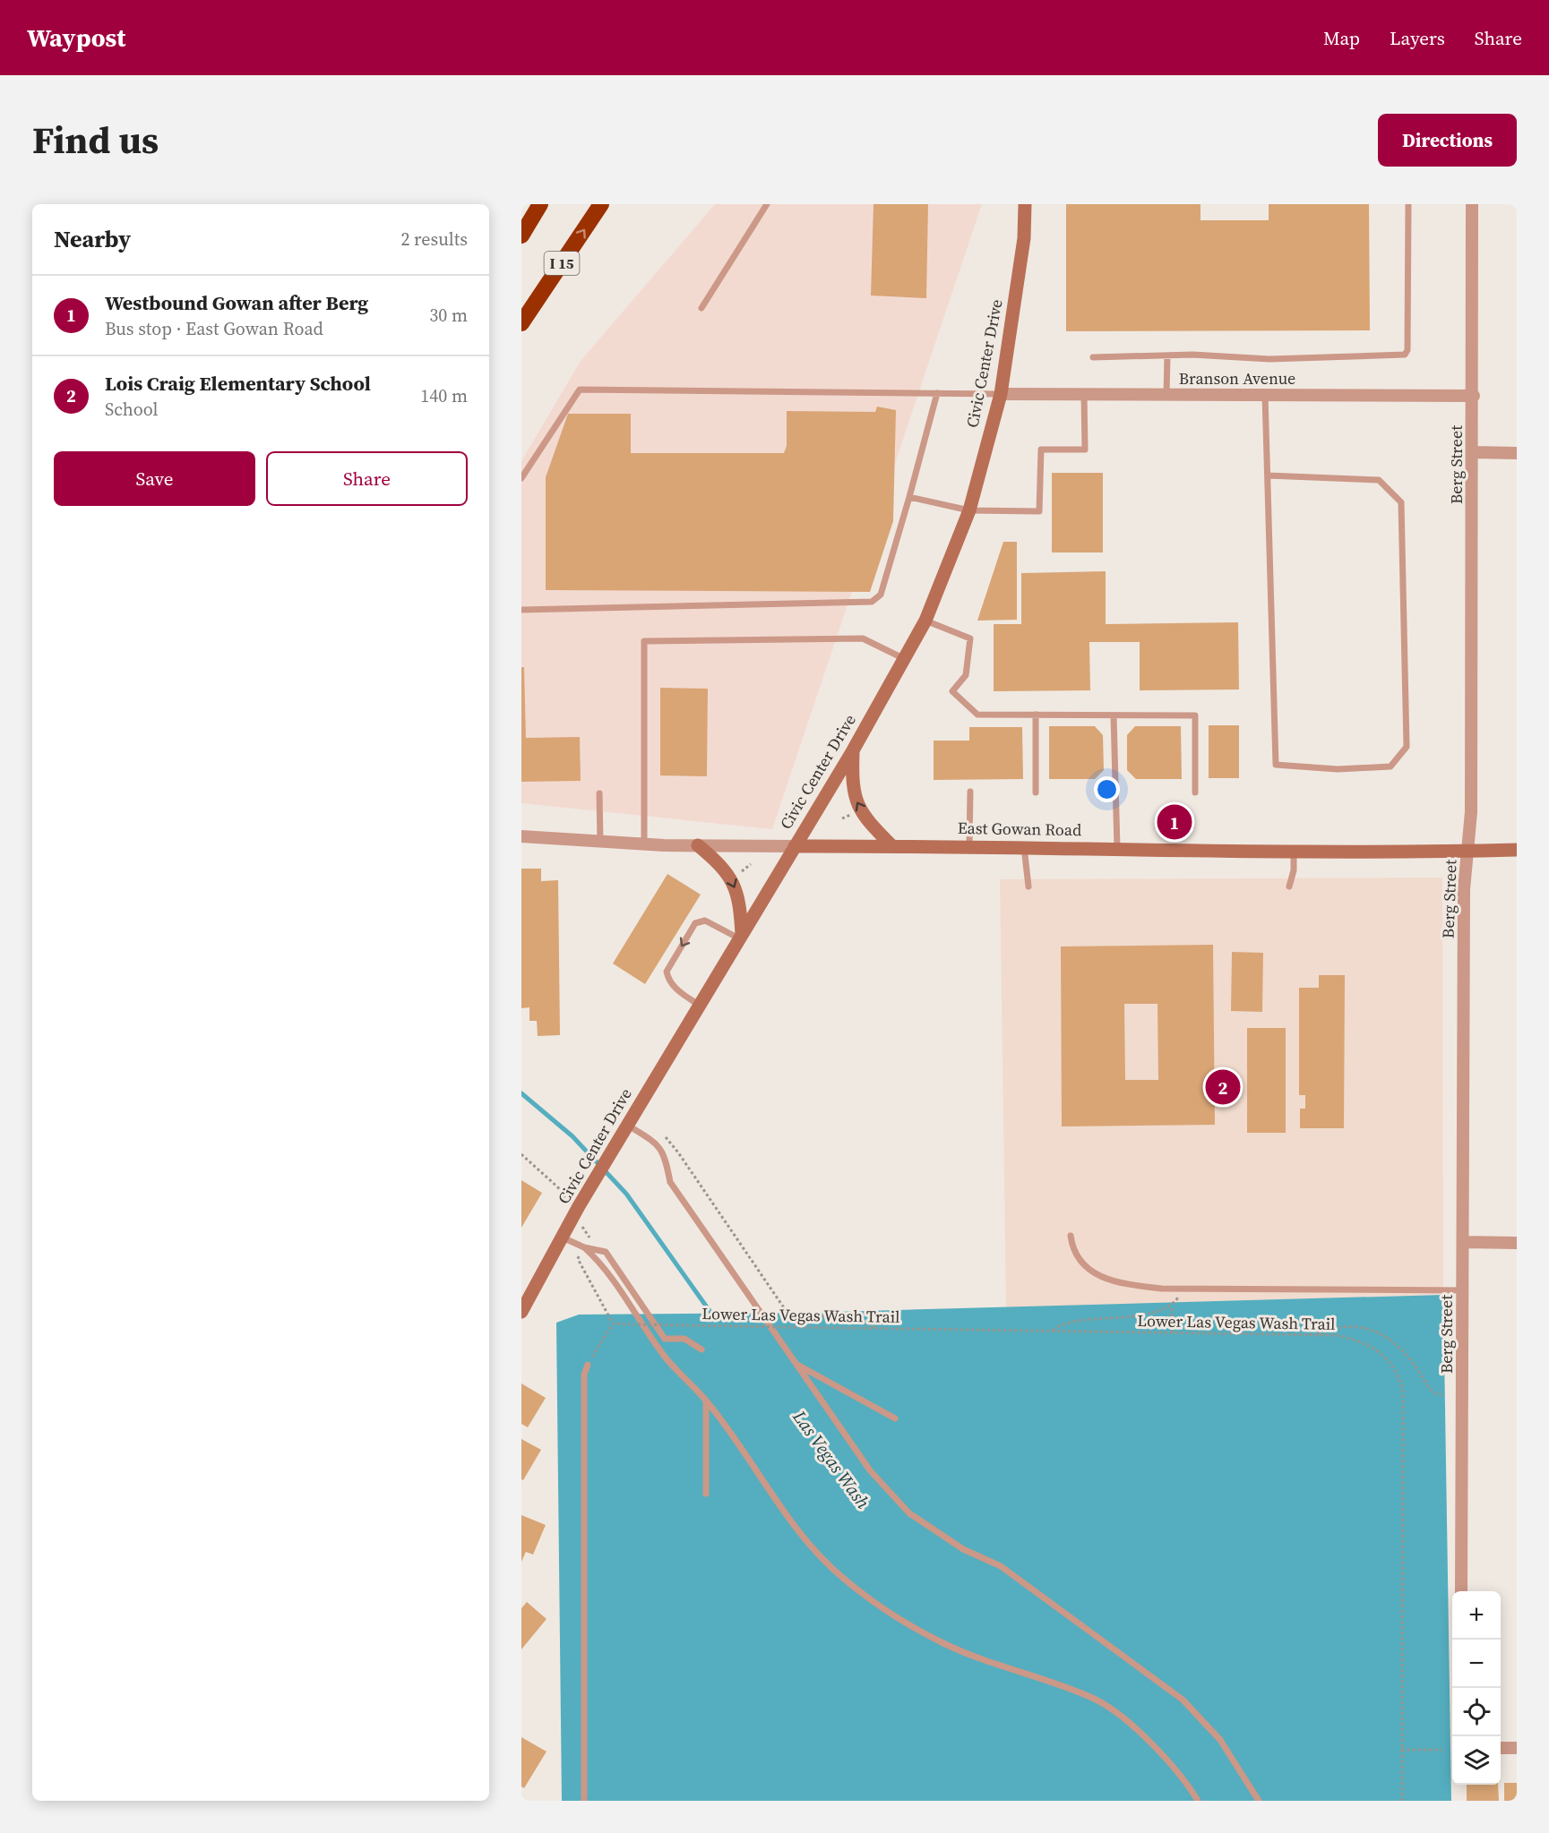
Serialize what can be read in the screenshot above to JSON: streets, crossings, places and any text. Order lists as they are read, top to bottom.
{
  "streets": {
    "highway": ["I 15"],
    "street": [
      "Civic Center Drive",
      "Branson Avenue",
      "Berg Street",
      "East Gowan Road"
    ],
    "path": ["Lower Las Vegas Wash Trail"]
  },
  "crossings": [
    ["Civic Center Drive", "Branson Avenue"],
    ["Civic Center Drive", "East Gowan Road"],
    ["Branson Avenue", "Berg Street"],
    ["Berg Street", "East Gowan Road"]
  ],
  "water": ["Las Vegas Wash"],
  "page": {
    "header": "Waypost",
    "nav": ["Map", "Layers", "Share"],
    "title": "Find us",
    "buttons": [
      "Directions",
      ["Save", "Share"]
    ],
    "heading": ["Nearby", "2 results"],
    "list": [
      {
        "mark": "1",
        "name": "Westbound Gowan after Berg",
        "note": "Bus stop · East Gowan Road",
        "value": "30 m"
      },
      {
        "mark": "2",
        "name": "Lois Craig Elementary School",
        "note": "School",
        "value": "140 m"
      }
    ],
    "pins": ["1", "2"],
    "map_buttons": ["+", "−"]
  }
}
